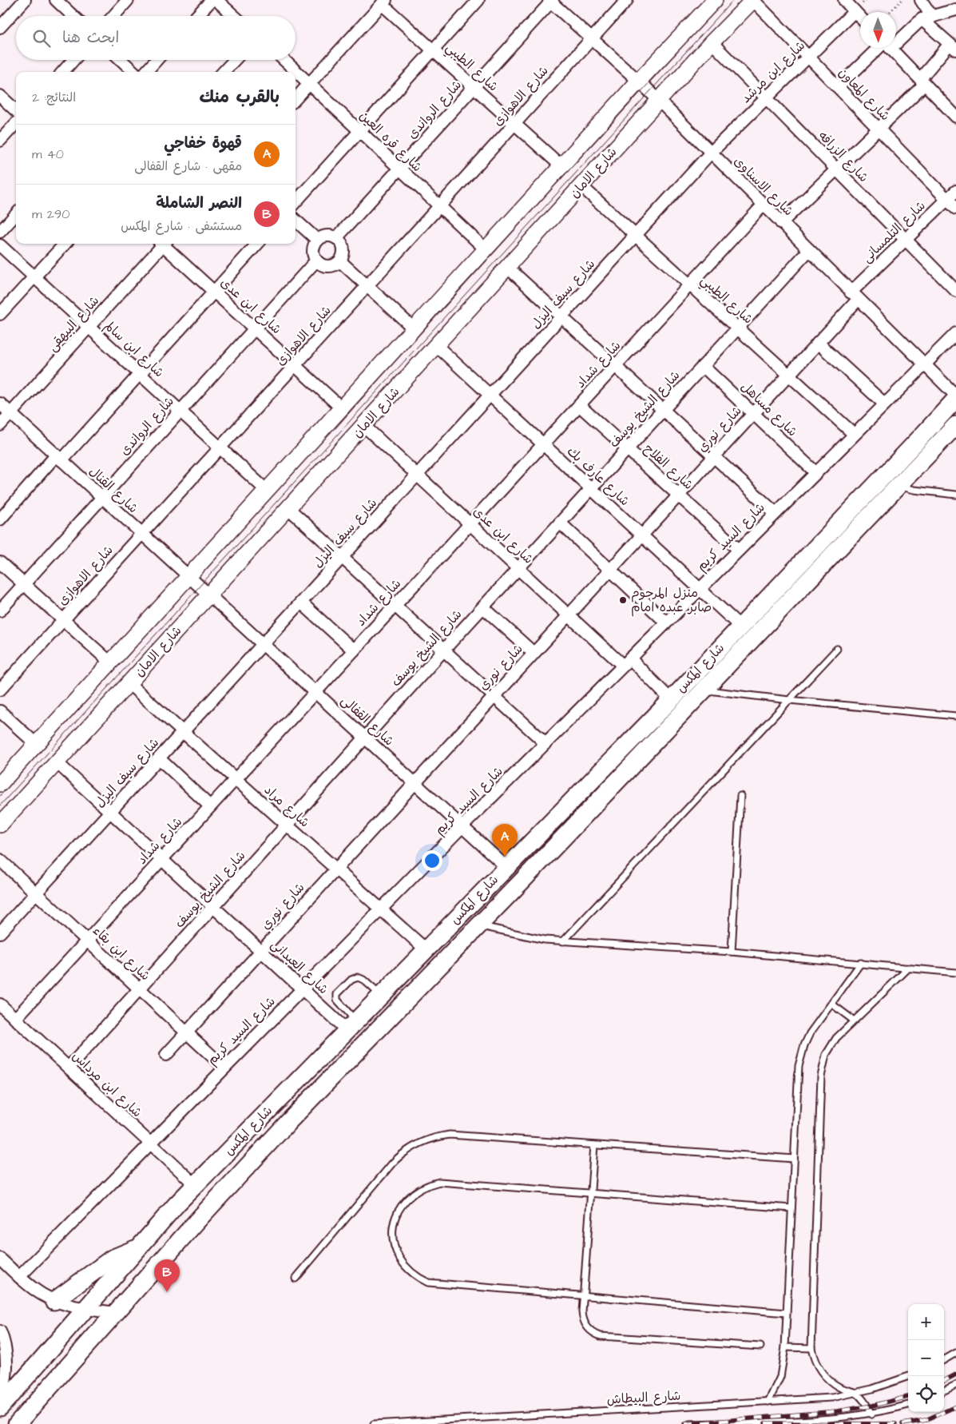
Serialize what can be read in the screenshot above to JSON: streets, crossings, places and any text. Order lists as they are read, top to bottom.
{
  "streets": {
    "main road": ["شارع المكس"],
    "street": [
      "شارع الطيبي",
      "شارع ابن مرشد",
      "شارع المعاون",
      "شارع الاهوازى",
      "شارع الرواندى",
      "شارع قره العين",
      "شارع الزرافه",
      "شارع الامان",
      "شارع الاسناوى",
      "شارع التلمسانى",
      "شارع سيف اليزل",
      "شارع ابن عدى",
      "شارع البيهقى",
      "شارع ابن سالم",
      "شارع شداد",
      "شارع الشيخ يوسف",
      "شارع مساهل",
      "شارع نوري",
      "شارع الفلاح",
      "شارع عارف بك",
      "شارع القنال",
      "شارع السيد كريم",
      "شارع القفالى",
      "شارع مراد",
      "شارع ابن بقاء",
      "شارع العبدانى",
      "شارع ابن مرداس"
    ],
    "lane": ["شارع البيطاش"]
  },
  "crossings": [
    ["شارع الطيبي", "شارع الاهوازى"],
    ["شارع الطيبي", "شارع الرواندى"],
    ["شارع الطيبي", "شارع الامان"],
    ["شارع الطيبي", "شارع سيف اليزل"],
    ["شارع الطيبي", "شارع شداد"],
    ["شارع الطيبي", "شارع الشيخ يوسف"],
    ["شارع الطيبي", "شارع نوري"],
    ["شارع الطيبي", "شارع السيد كريم"],
    ["شارع ابن مرشد", "شارع المعاون"],
    ["شارع ابن مرشد", "شارع الزرافه"],
    ["شارع ابن مرشد", "شارع الاسناوى"],
    ["شارع ابن مرشد", "شارع سيف اليزل"],
    ["شارع المعاون", "شارع الامان"],
    ["شارع المعاون", "شارع التلمسانى"],
    ["شارع الاهوازى", "شارع قره العين"],
    ["شارع الاهوازى", "شارع الاسناوى"],
    ["شارع الاهوازى", "شارع ابن عدى"],
    ["شارع الاهوازى", "شارع ابن سالم"],
    ["شارع الاهوازى", "شارع القنال"],
    ["شارع الرواندى", "شارع قره العين"],
    ["شارع الرواندى", "شارع الاسناوى"],
    ["شارع الرواندى", "شارع ابن عدى"],
    ["شارع الرواندى", "شارع ابن سالم"],
    ["شارع الرواندى", "شارع القنال"],
    ["شارع الزرافه", "شارع الامان"],
    ["شارع الزرافه", "شارع التلمسانى"],
    ["شارع الامان", "شارع الاسناوى"],
    ["شارع الامان", "شارع ابن عدى"],
    ["شارع الامان", "شارع عارف بك"],
    ["شارع الامان", "شارع القنال"],
    ["شارع الامان", "شارع القفالى"],
    ["شارع الامان", "شارع مراد"],
    ["شارع الامان", "شارع العبدانى"],
    ["شارع الاسناوى", "شارع التلمسانى"],
    ["شارع الاسناوى", "شارع سيف اليزل"],
    ["شارع الاسناوى", "شارع شداد"],
    ["شارع الاسناوى", "شارع الشيخ يوسف"],
    ["شارع الاسناوى", "شارع نوري"],
    ["شارع الاسناوى", "شارع السيد كريم"],
    ["شارع الاسناوى", "شارع المكس"],
    ["شارع التلمسانى", "شارع نوري"],
    ["شارع سيف اليزل", "شارع ابن عدى"],
    ["شارع سيف اليزل", "شارع عارف بك"],
    ["شارع سيف اليزل", "شارع القفالى"],
    ["شارع سيف اليزل", "شارع مراد"],
    ["شارع سيف اليزل", "شارع ابن بقاء"],
    ["شارع سيف اليزل", "شارع العبدانى"],
    ["شارع ابن عدى", "شارع شداد"],
    ["شارع ابن عدى", "شارع الشيخ يوسف"],
    ["شارع ابن عدى", "شارع نوري"],
    ["شارع ابن عدى", "شارع السيد كريم"],
    ["شارع ابن عدى", "شارع المكس"],
    ["شارع البيهقى", "شارع ابن سالم"],
    ["شارع البيهقى", "شارع القنال"],
    ["شارع شداد", "شارع الفلاح"],
    ["شارع شداد", "شارع عارف بك"],
    ["شارع شداد", "شارع القفالى"],
    ["شارع شداد", "شارع مراد"],
    ["شارع شداد", "شارع ابن بقاء"],
    ["شارع شداد", "شارع العبدانى"],
    ["شارع شداد", "شارع ابن مرداس"],
    ["شارع الشيخ يوسف", "شارع مساهل"],
    ["شارع الشيخ يوسف", "شارع الفلاح"],
    ["شارع الشيخ يوسف", "شارع عارف بك"],
    ["شارع الشيخ يوسف", "شارع القفالى"],
    ["شارع الشيخ يوسف", "شارع مراد"],
    ["شارع الشيخ يوسف", "شارع ابن بقاء"],
    ["شارع الشيخ يوسف", "شارع العبدانى"],
    ["شارع الشيخ يوسف", "شارع ابن مرداس"],
    ["شارع مساهل", "شارع نوري"],
    ["شارع مساهل", "شارع السيد كريم"],
    ["شارع نوري", "شارع الفلاح"],
    ["شارع نوري", "شارع عارف بك"],
    ["شارع نوري", "شارع القفالى"],
    ["شارع نوري", "شارع مراد"],
    ["شارع نوري", "شارع ابن بقاء"],
    ["شارع نوري", "شارع العبدانى"],
    ["شارع الفلاح", "شارع السيد كريم"],
    ["شارع عارف بك", "شارع السيد كريم"],
    ["شارع عارف بك", "شارع المكس"],
    ["شارع القنال", "شارع القفالى"],
    ["شارع السيد كريم", "شارع القفالى"],
    ["شارع السيد كريم", "شارع مراد"],
    ["شارع السيد كريم", "شارع ابن بقاء"],
    ["شارع السيد كريم", "شارع العبدانى"],
    ["شارع السيد كريم", "شارع ابن مرداس"],
    ["شارع المكس", "شارع القفالى"],
    ["شارع المكس", "شارع مراد"],
    ["شارع المكس", "شارع العبدانى"],
    ["شارع المكس", "شارع ابن مرداس"]
  ],
  "places": ["منزل المرحوم صابر عبده امام"],
  "north": "bottom",
  "page": {
    "search": "ابحث هنا",
    "heading": ["بالقرب منك", "النتائج: 2"],
    "list": [
      {
        "mark": "A",
        "name": "قهوة خفاجي",
        "note": "مقهى · شارع القفالى",
        "value": "40 m"
      },
      {
        "mark": "B",
        "name": "النصر الشاملة",
        "note": "مستشفى · شارع المكس",
        "value": "290 m"
      }
    ],
    "pins": ["A", "B"],
    "map_buttons": ["+", "−"]
  }
}
